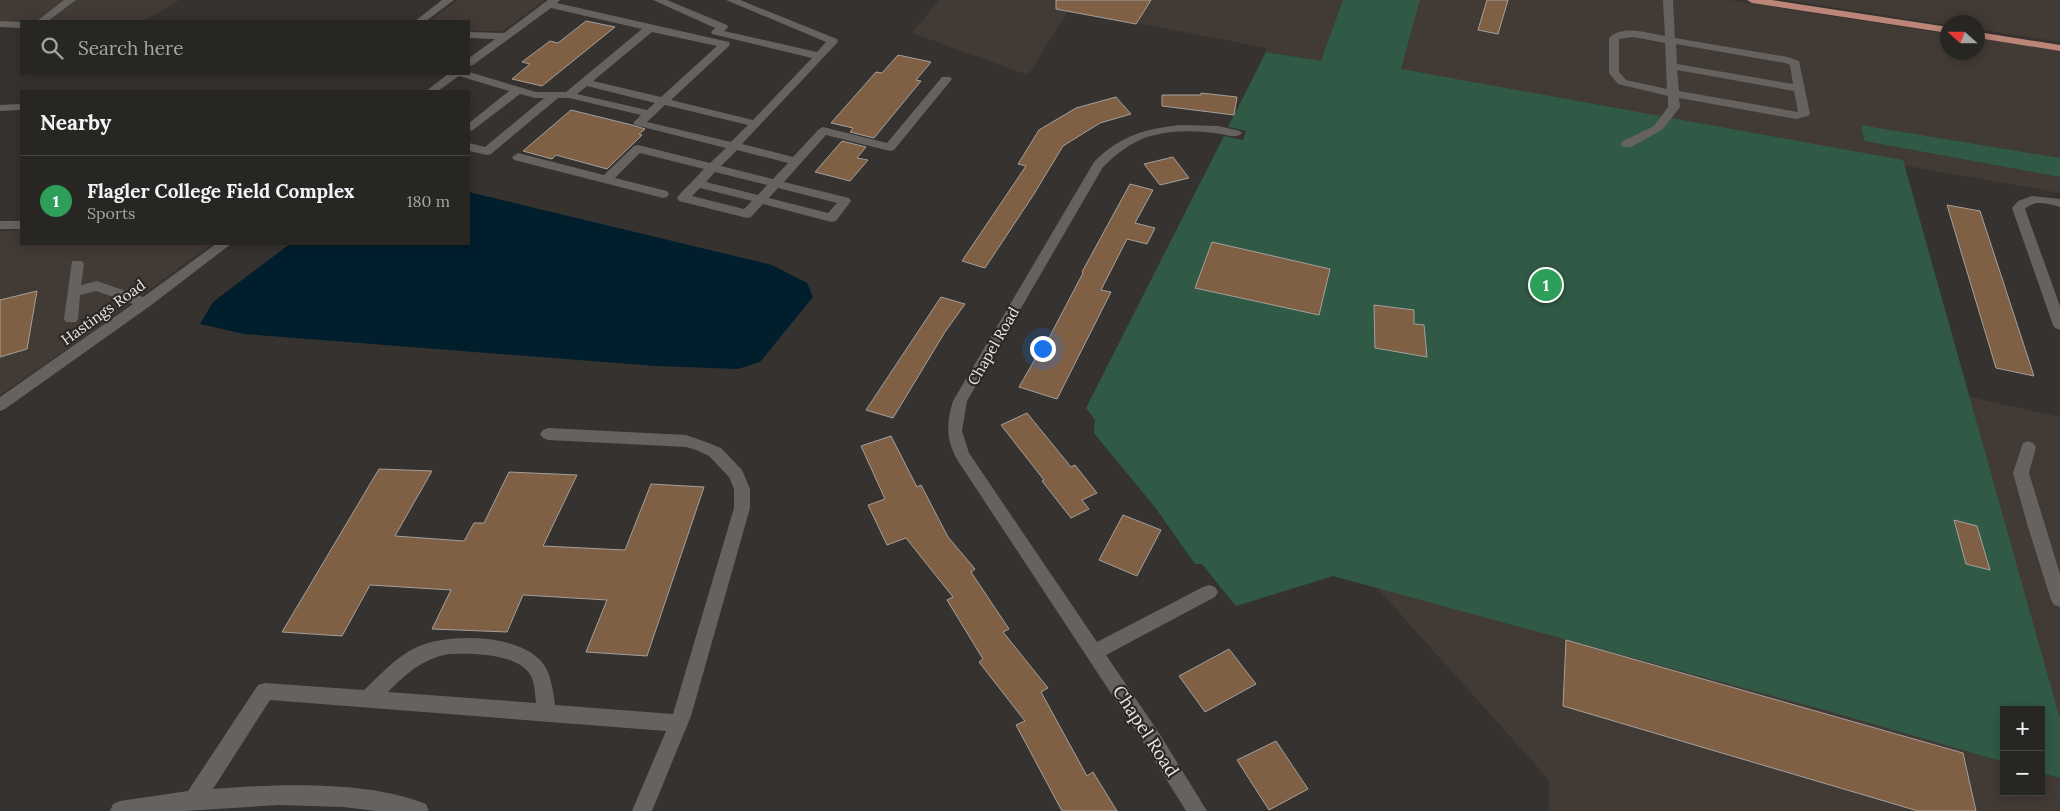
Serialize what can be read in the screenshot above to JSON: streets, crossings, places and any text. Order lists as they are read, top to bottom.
{
  "streets": {
    "street": ["Hastings Road", "Chapel Road"]
  },
  "north": "left",
  "page": {
    "search": "Search here",
    "heading": "Nearby",
    "list": [
      {
        "mark": "1",
        "name": "Flagler College Field Complex",
        "note": "Sports",
        "value": "180 m"
      }
    ],
    "pins": "1",
    "map_buttons": ["+", "−"]
  }
}
